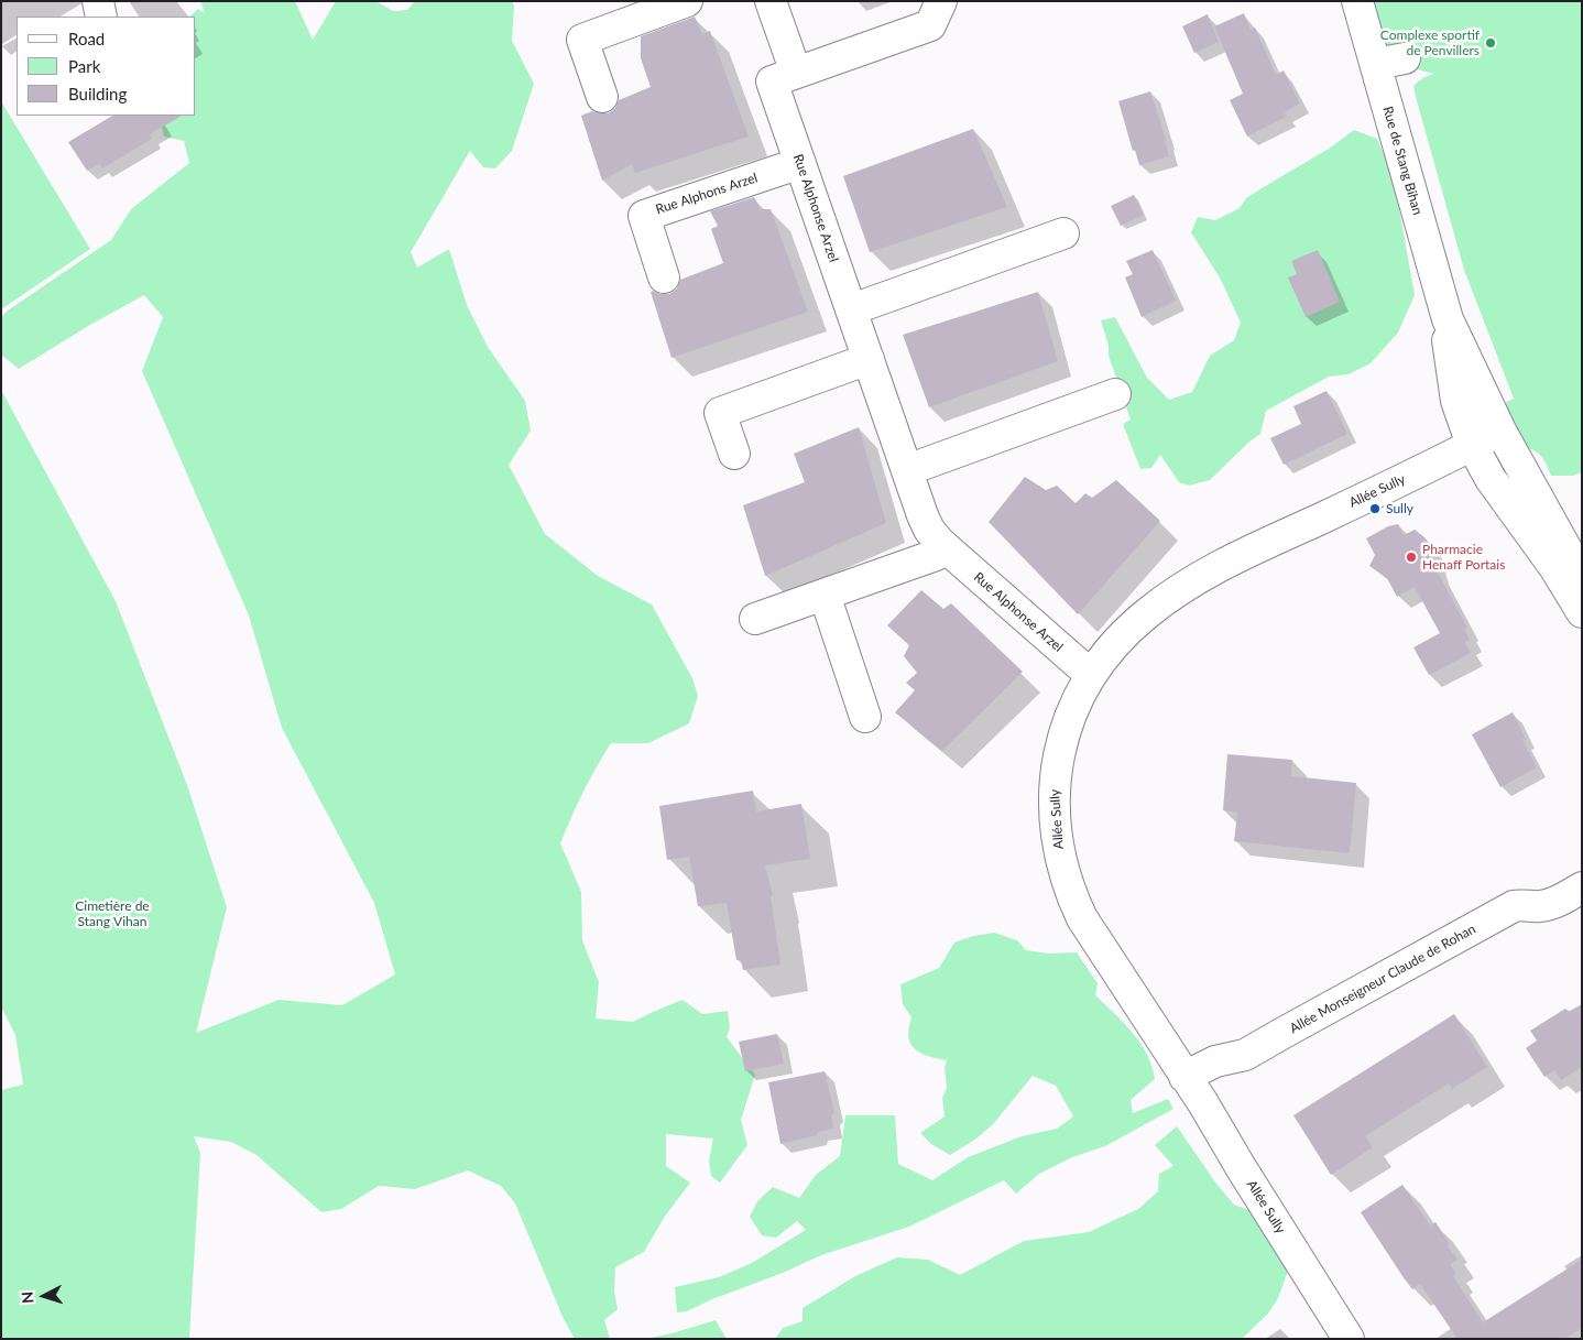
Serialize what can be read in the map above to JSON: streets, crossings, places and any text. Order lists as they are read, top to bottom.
{
  "streets": {
    "street": [
      "Rue de Stang Bihan",
      "Rue Alphons Arzel",
      "Rue Alphonse Arzel",
      "Allée Sully",
      "Allée Monseigneur Claude de Rohan"
    ]
  },
  "crossings": [
    ["Rue de Stang Bihan", "Allée Sully"],
    ["Rue Alphons Arzel", "Rue Alphonse Arzel"],
    ["Rue Alphonse Arzel", "Allée Sully"],
    ["Allée Sully", "Allée Monseigneur Claude de Rohan"]
  ],
  "parks": ["Cimetière de Stang Vihan"],
  "places": ["Complexe sportif de Penvillers", "Sully", "Pharmacie Henaff Portais"],
  "legend": ["Road", "Park", "Building"],
  "north": "left"
}
